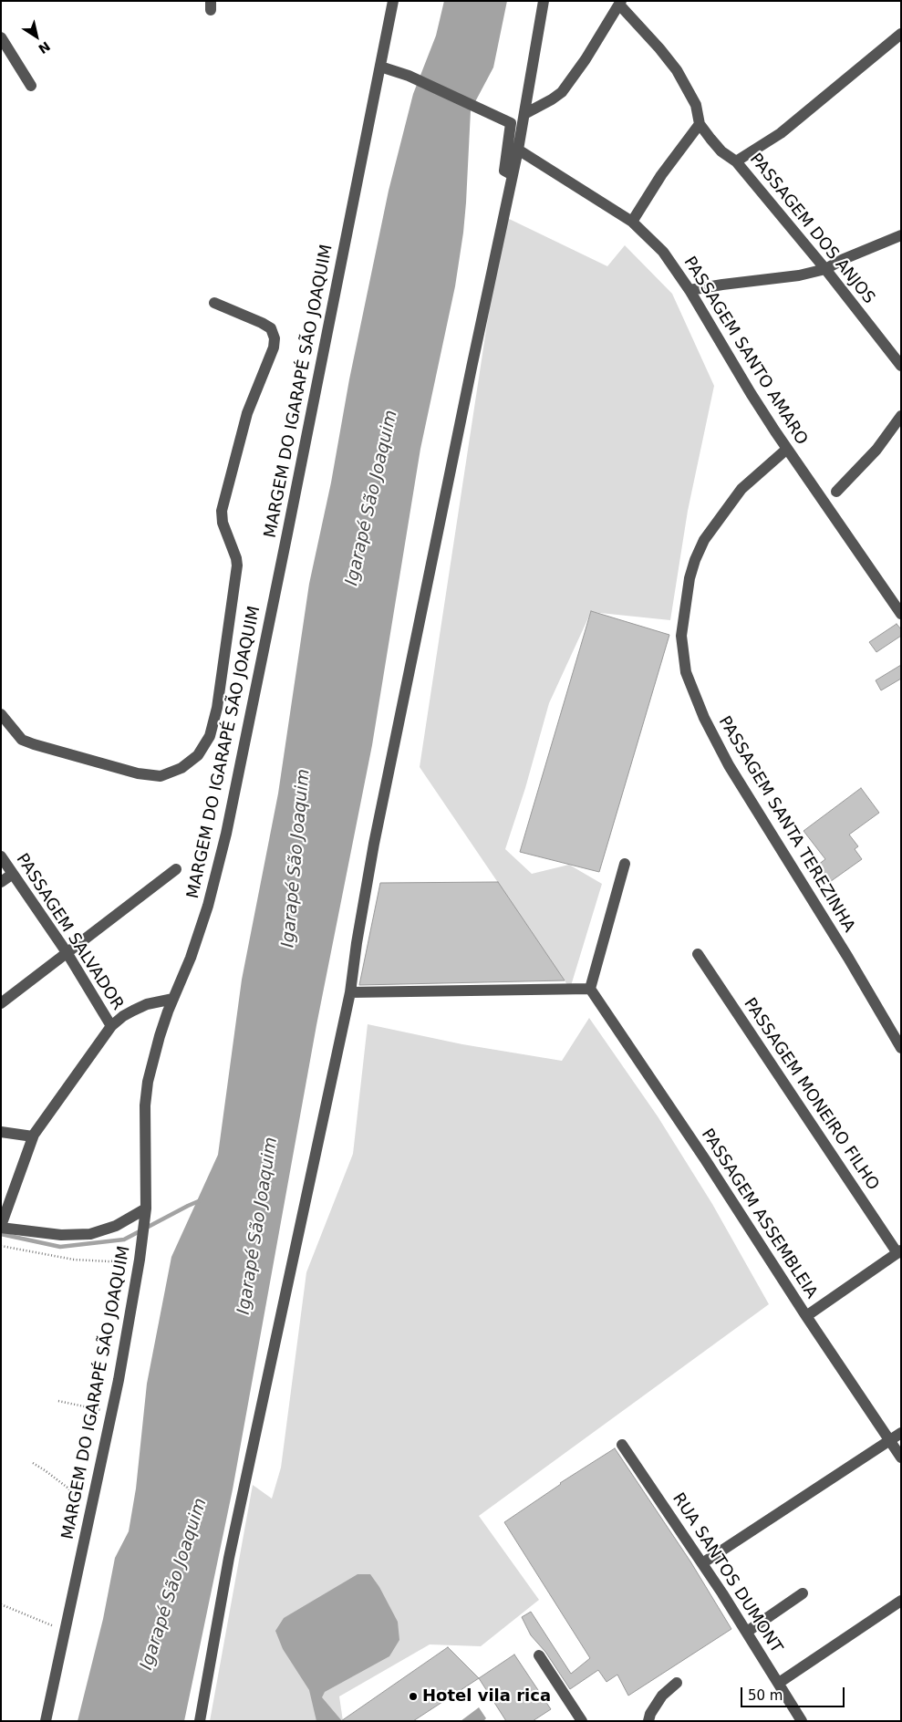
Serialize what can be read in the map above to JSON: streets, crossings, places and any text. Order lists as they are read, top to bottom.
{
  "streets": {
    "street": [
      "PASSAGEM DOS ANJOS",
      "PASSAGEM SANTO AMARO",
      "MARGEM DO IGARAPÉ SÃO JOAQUIM",
      "PASSAGEM SANTA TEREZINHA",
      "PASSAGEM SALVADOR",
      "PASSAGEM MONEIRO FILHO",
      "PASSAGEM ASSEMBLEIA",
      "RUA SANTOS DUMONT"
    ]
  },
  "crossings": [
    ["PASSAGEM SANTO AMARO", "PASSAGEM SANTA TEREZINHA"],
    ["MARGEM DO IGARAPÉ SÃO JOAQUIM", "PASSAGEM SALVADOR"]
  ],
  "water": ["Igarapé São Joaquim"],
  "places": ["Hotel vila rica"],
  "scale_bar": "50 m",
  "north": "bottom right"
}
